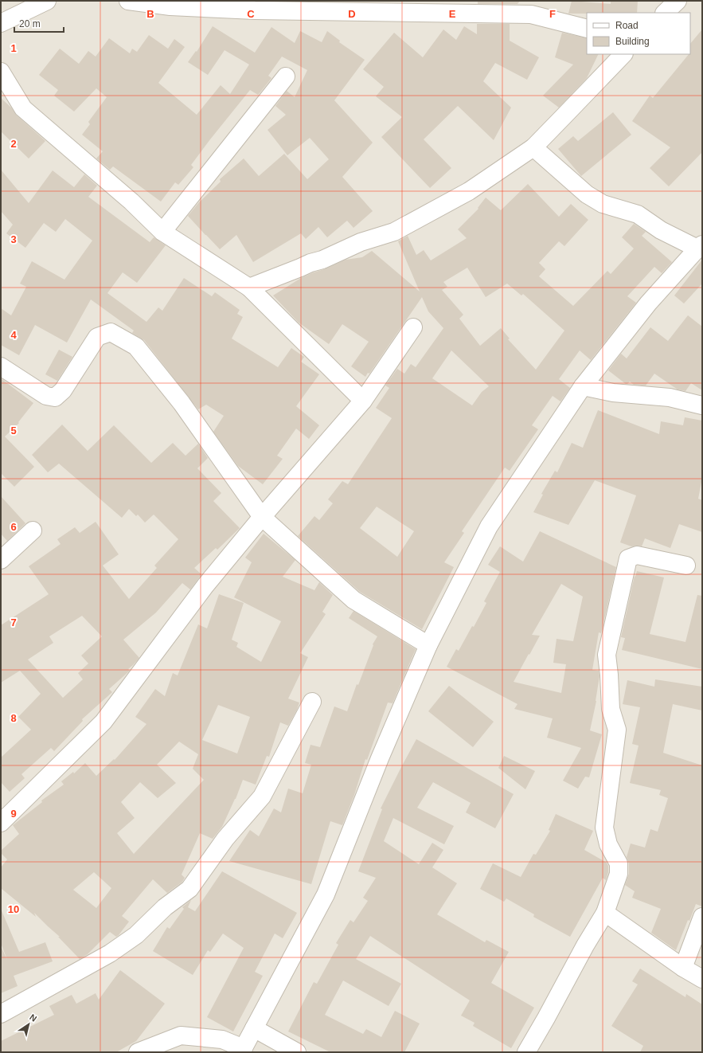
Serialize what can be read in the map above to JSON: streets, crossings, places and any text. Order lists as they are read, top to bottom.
{
  "legend": ["Road", "Building"],
  "scale_bar": "20 m",
  "north": "top right",
  "grid": {
    "columns": [
      "B",
      "C",
      "D",
      "E",
      "F"
    ],
    "rows": [
      "1",
      "2",
      "3",
      "4",
      "5",
      "6",
      "7",
      "8",
      "9",
      "10"
    ]
  }
}
